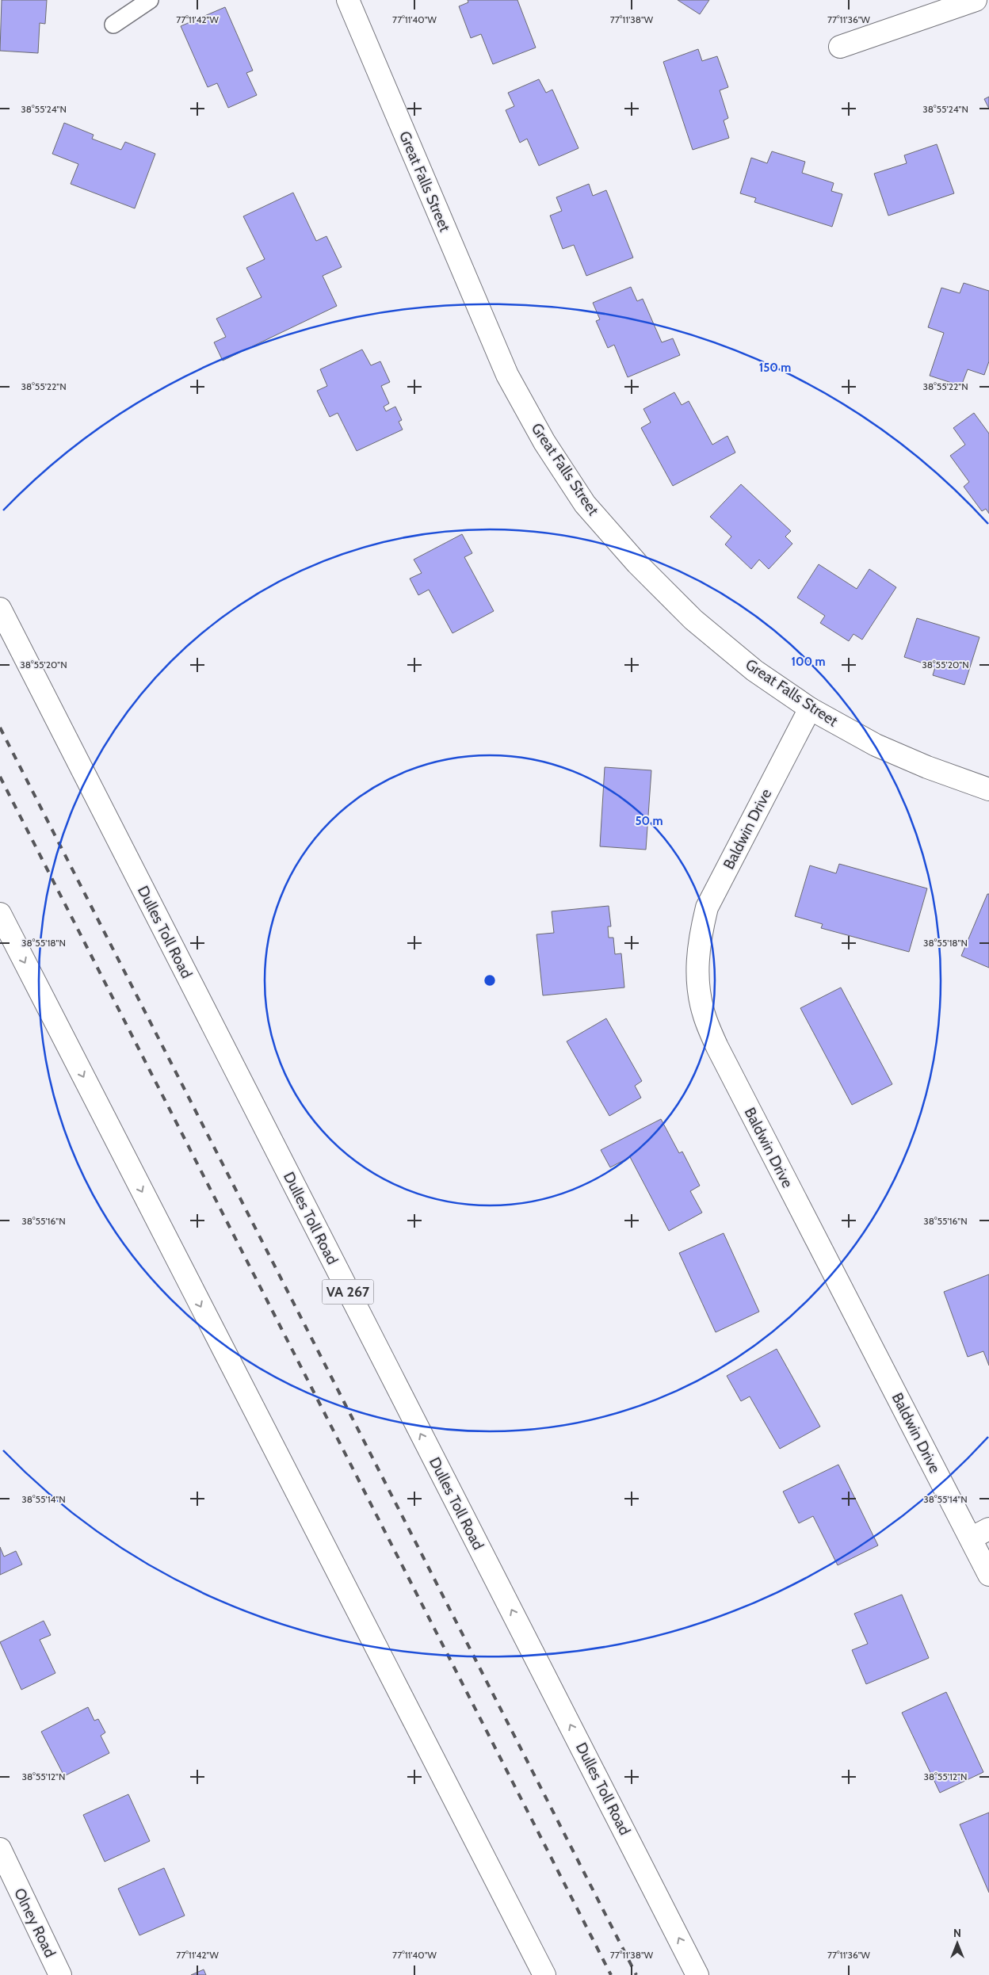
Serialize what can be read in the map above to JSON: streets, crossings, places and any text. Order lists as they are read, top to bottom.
{
  "streets": {
    "main road": [
      "Great Falls Street",
      "Baldwin Drive",
      "Dulles Toll Road",
      "VA 267",
      "Olney Road"
    ]
  },
  "crossings": [
    ["Great Falls Street", "Baldwin Drive"]
  ],
  "north": "top",
  "coordinates": [
    "77°11'42\"W",
    "77°11'40\"W",
    "77°11'38\"W",
    "77°11'36\"W",
    "38°55'24\"N",
    "38°55'22\"N",
    "38°55'20\"N",
    "38°55'18\"N",
    "38°55'16\"N",
    "38°55'14\"N",
    "38°55'12\"N"
  ],
  "rings": ["150 m", "100 m", "50 m"]
}
